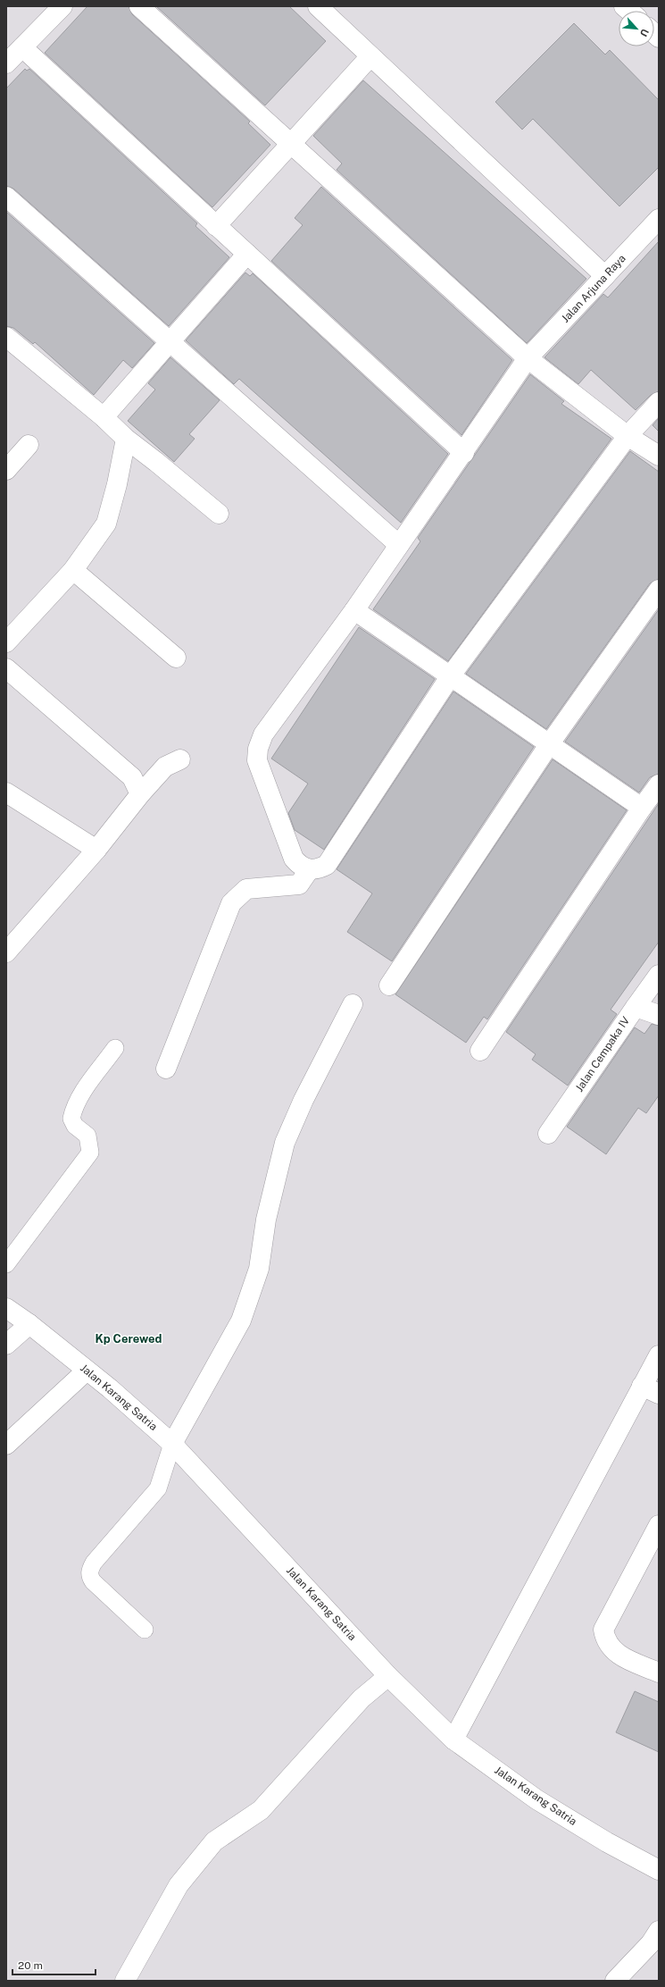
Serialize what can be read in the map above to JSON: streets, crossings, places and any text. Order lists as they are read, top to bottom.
{
  "streets": {
    "street": ["Jalan Arjuna Raya", "Jalan Cempaka IV", "Jalan Karang Satria"]
  },
  "districts": ["Kp Cerewed"],
  "scale_bar": "20 m",
  "north": "bottom right"
}
